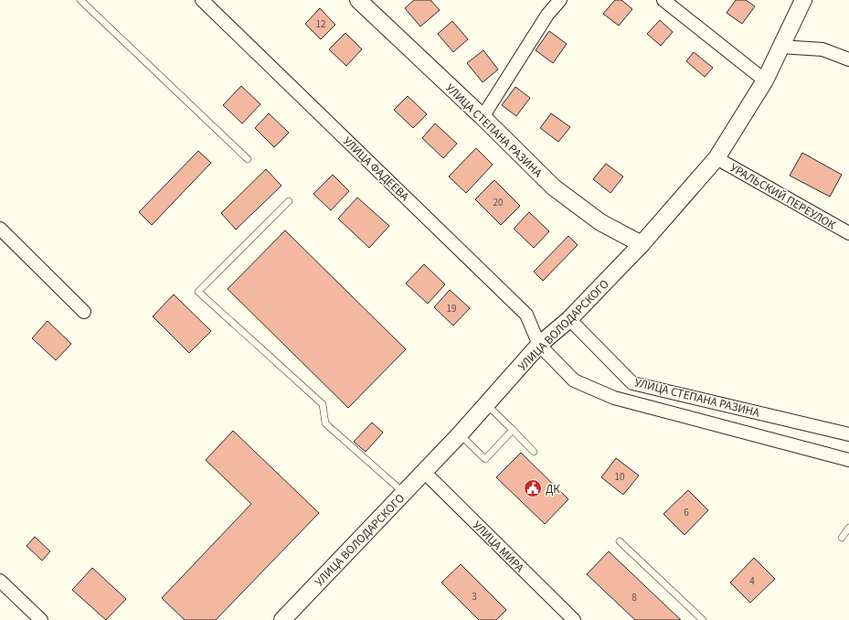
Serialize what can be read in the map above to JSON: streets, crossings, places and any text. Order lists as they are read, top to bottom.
{
  "streets": {
    "street": [
      "УЛИЦА СТЕПАНА РАЗИНА",
      "УЛИЦА ФАДЕЕВА",
      "УРАЛЬСКИЙ ПЕРЕУЛОК",
      "УЛИЦА ВОЛОДАРСКОГО",
      "УЛИЦА МИРА"
    ]
  },
  "crossings": [
    ["УЛИЦА СТЕПАНА РАЗИНА", "УЛИЦА ВОЛОДАРСКОГО"],
    ["УЛИЦА ФАДЕЕВА", "УЛИЦА ВОЛОДАРСКОГО"],
    ["УРАЛЬСКИЙ ПЕРЕУЛОК", "УЛИЦА ВОЛОДАРСКОГО"],
    ["УЛИЦА ВОЛОДАРСКОГО", "УЛИЦА МИРА"]
  ],
  "places": {
    "public building": ["ДК"]
  },
  "house_numbers": [
    "12",
    "20",
    "19",
    "10",
    "6",
    "4",
    "3",
    "8"
  ]
}
